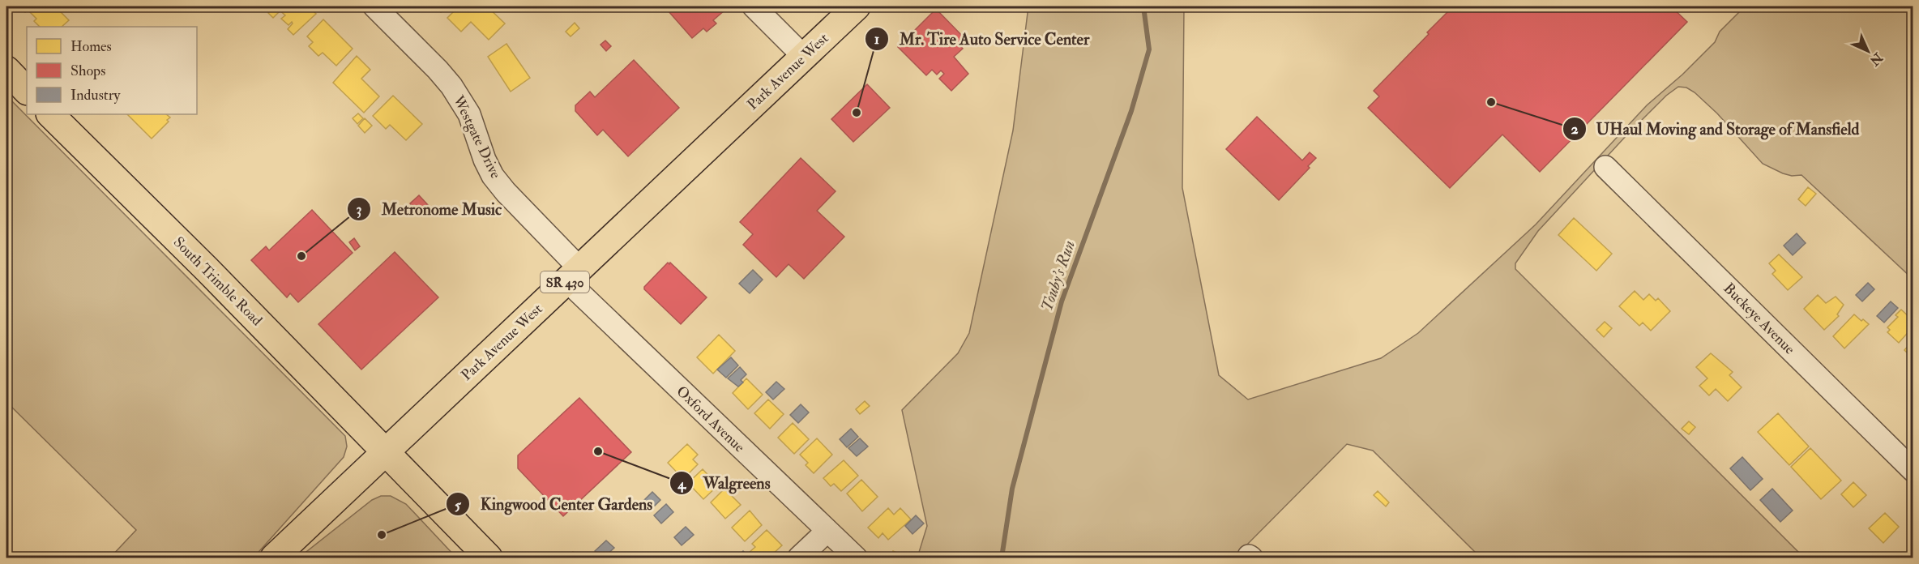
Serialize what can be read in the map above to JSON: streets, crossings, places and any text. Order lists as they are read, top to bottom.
{
  "streets": {
    "main road": ["Park Avenue West", "South Trimble Road", "SR 430"],
    "street": ["Westgate Drive", "Buckeye Avenue", "Oxford Avenue"]
  },
  "crossings": [
    ["Park Avenue West", "Westgate Drive"],
    ["Park Avenue West", "South Trimble Road"],
    ["Park Avenue West", "Oxford Avenue"],
    ["Westgate Drive", "Oxford Avenue"]
  ],
  "water": ["Touby's Run"],
  "places": [
    "UHaul Moving and Storage of Mansfield",
    "Mr. Tire Auto Service Center",
    "Metronome Music",
    "Walgreens",
    "Kingwood Center Gardens"
  ],
  "legend": ["Homes", "Shops", "Industry"],
  "north": "bottom right"
}
